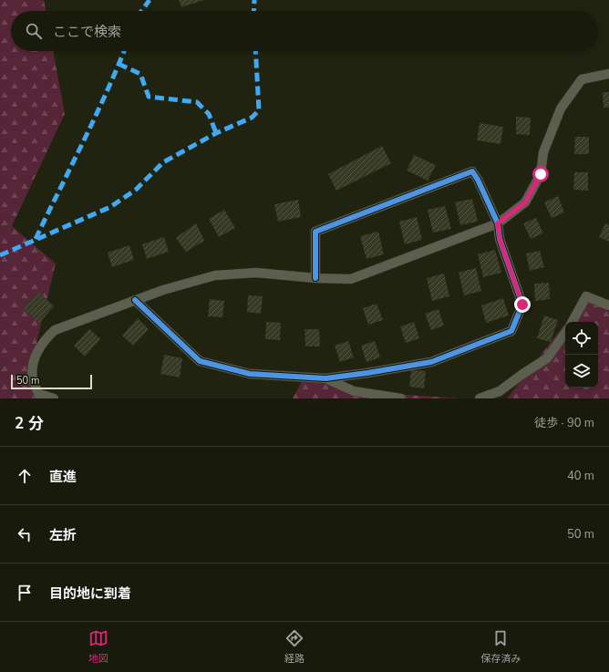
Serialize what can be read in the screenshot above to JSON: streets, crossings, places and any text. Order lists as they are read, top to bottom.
{
  "scale_bar": "50 m",
  "page": {
    "search": "ここで検索",
    "scale": "50 m",
    "heading": ["2 分", "徒歩 · 90 m"],
    "list": [
      ["直進", "40 m"],
      ["左折", "50 m"],
      "目的地に到着"
    ],
    "nav": ["地図", "経路", "保存済み"]
  }
}
